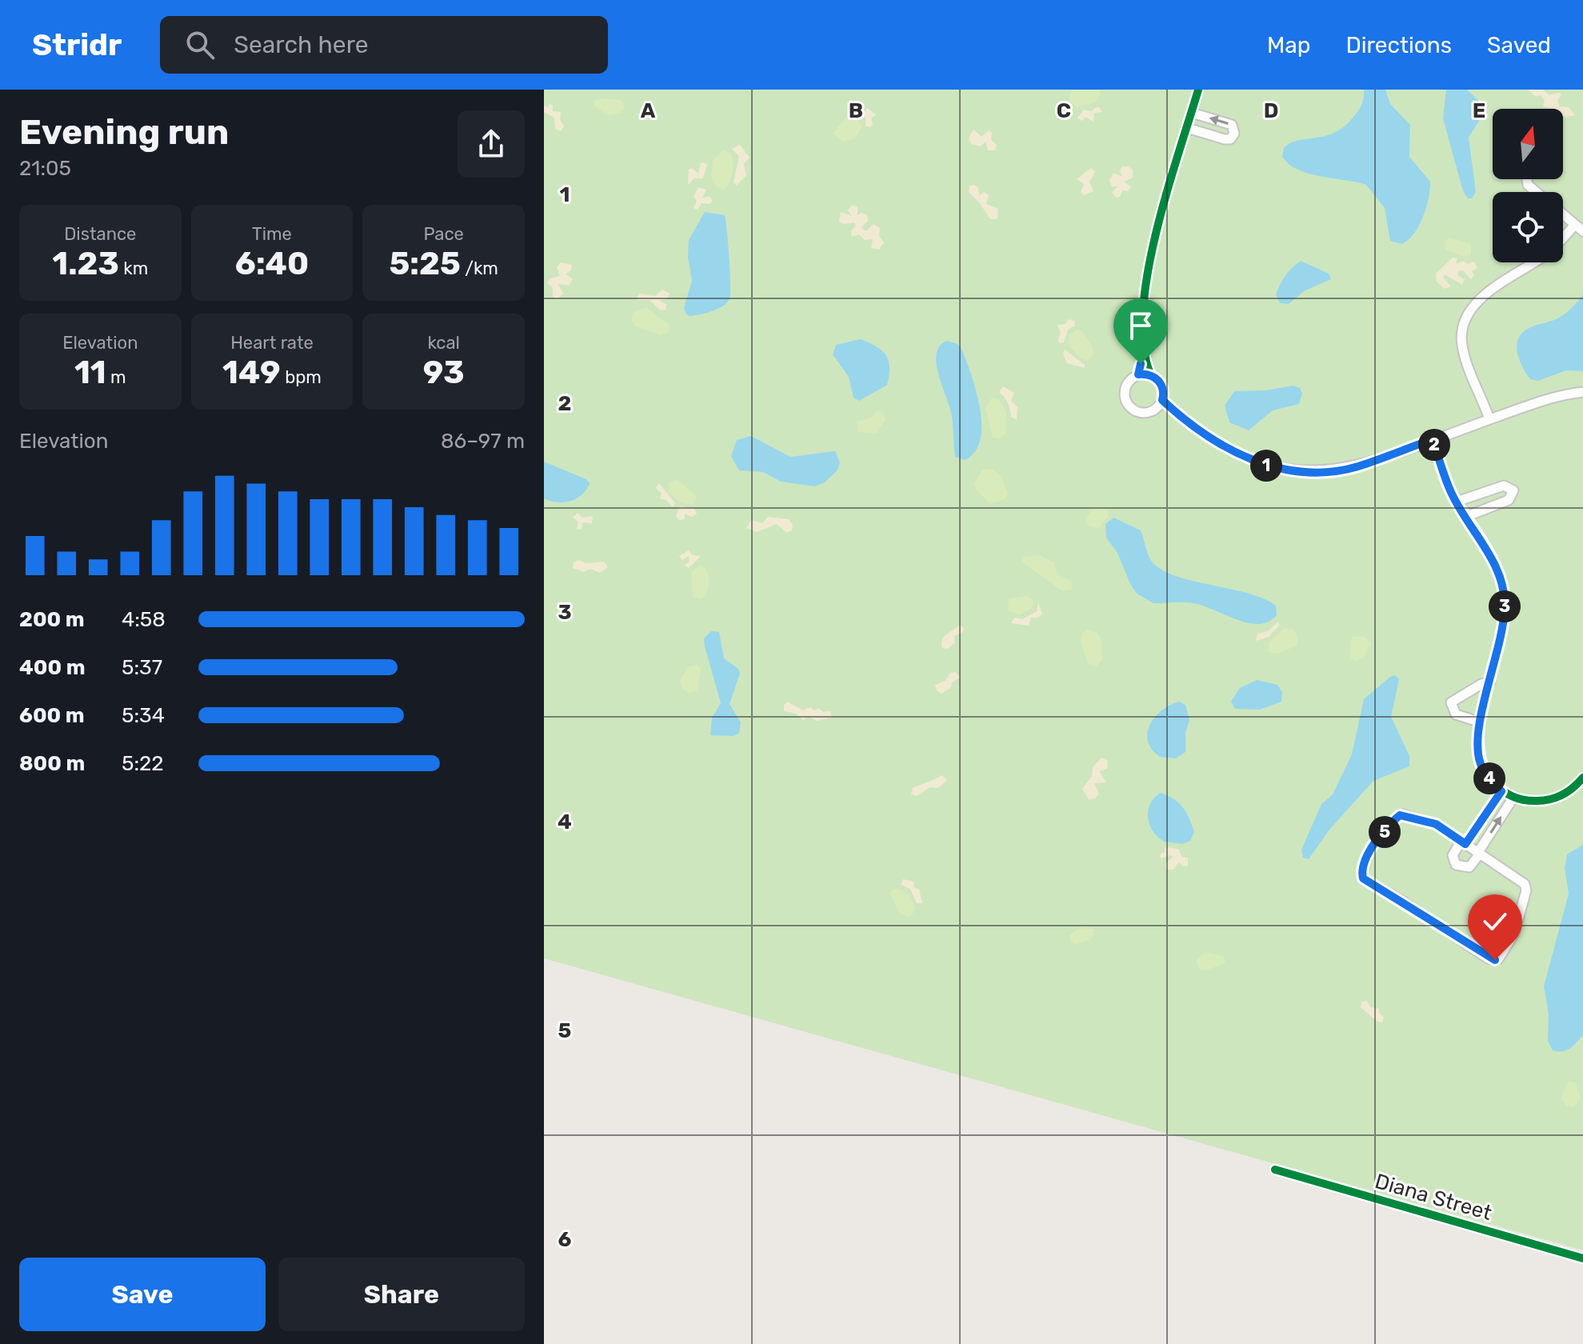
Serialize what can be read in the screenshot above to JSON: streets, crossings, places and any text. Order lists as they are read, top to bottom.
{
  "streets": {
    "street": ["Diana Street"]
  },
  "north": "top",
  "page": {
    "header": "Stridr",
    "search": "Search here",
    "nav": ["Map", "Directions", "Saved"],
    "heading": ["Evening run", "21:05"],
    "stats": [
      ["Distance", "1.23 km"],
      ["Time", "6:40"],
      ["Pace", "5:25 /km"],
      ["Elevation", "11 m"],
      ["Heart rate", "149 bpm"],
      ["kcal", "93"]
    ],
    "chart": ["Elevation", "86–97 m"],
    "pins": [
      "2",
      "1",
      "3",
      "4",
      "5"
    ],
    "list": [
      {
        "name": "200 m",
        "note": "4:58"
      },
      {
        "name": "400 m",
        "note": "5:37"
      },
      {
        "name": "600 m",
        "note": "5:34"
      },
      {
        "name": "800 m",
        "note": "5:22"
      }
    ],
    "buttons": ["Save", "Share"]
  },
  "grid": {
    "columns": [
      "A",
      "B",
      "C",
      "D",
      "E"
    ],
    "rows": [
      "1",
      "2",
      "3",
      "4",
      "5",
      "6"
    ]
  }
}
